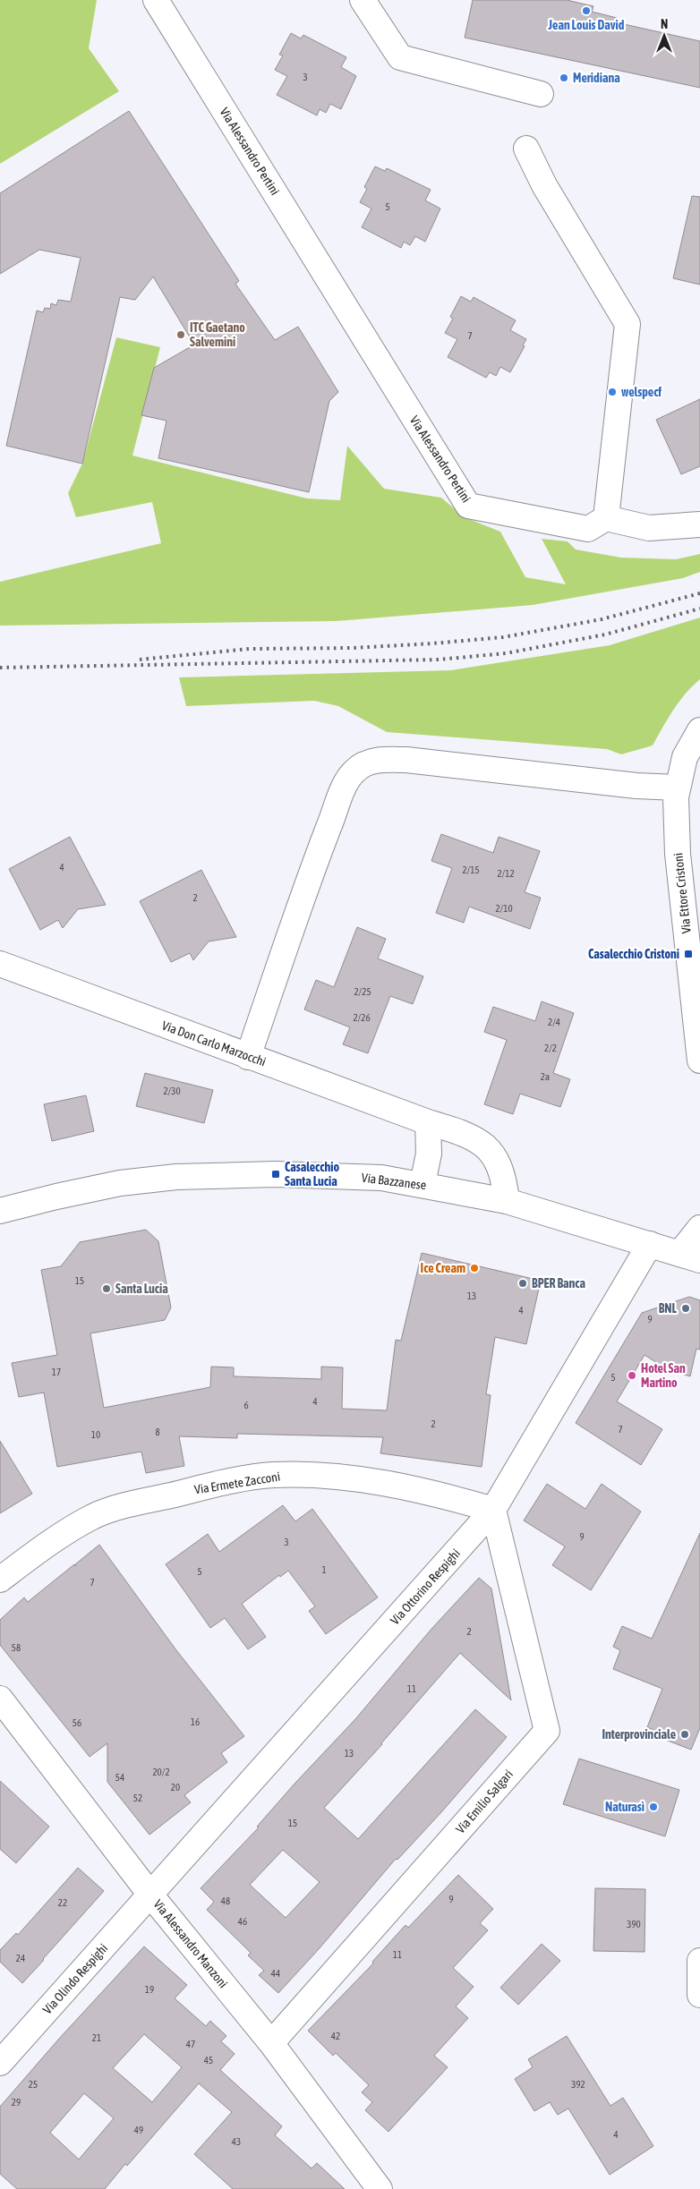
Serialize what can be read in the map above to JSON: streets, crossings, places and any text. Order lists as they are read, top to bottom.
{
  "streets": {
    "street": [
      "Via Alessandro Pertini",
      "Via Ettore Cristoni",
      "Via Don Carlo Marzocchi",
      "Via Bazzanese",
      "Via Ermete Zacconi",
      "Via Ottorino Respighi",
      "Via Emilio Salgari",
      "Via Alessandro Manzoni",
      "Via Olindo Respighi"
    ]
  },
  "crossings": [
    ["Via Don Carlo Marzocchi", "Via Bazzanese"],
    ["Via Bazzanese", "Via Ottorino Respighi"],
    ["Via Ermete Zacconi", "Via Ottorino Respighi"],
    ["Via Ermete Zacconi", "Via Emilio Salgari"],
    ["Via Ottorino Respighi", "Via Emilio Salgari"],
    ["Via Ottorino Respighi", "Via Alessandro Manzoni"],
    ["Via Ottorino Respighi", "Via Olindo Respighi"],
    ["Via Emilio Salgari", "Via Alessandro Manzoni"],
    ["Via Alessandro Manzoni", "Via Olindo Respighi"]
  ],
  "places": {
    "other": [
      "Jean Louis David",
      "Meridiana",
      "ITC Gaetano Salvemini",
      "welspecf",
      "Ice Cream",
      "BPER Banca",
      "Santa Lucia",
      "BNL",
      "Hotel San Martino",
      "Interprovinciale",
      "Naturasì"
    ],
    "transit": ["Casalecchio Cristoni", "Casalecchio Santa Lucia"]
  },
  "house_numbers": [
    "3",
    "5",
    "7",
    "4",
    "2/15",
    "2/12",
    "2",
    "2/10",
    "2/25",
    "2/26",
    "2/4",
    "2/2",
    "2a",
    "2/30",
    "15",
    "13",
    "4",
    "9",
    "17",
    "5",
    "4",
    "6",
    "2",
    "7",
    "8",
    "10",
    "9",
    "3",
    "1",
    "5",
    "7",
    "2",
    "58",
    "11",
    "16",
    "56",
    "13",
    "20/2",
    "54",
    "20",
    "52",
    "15",
    "9",
    "48",
    "22",
    "46",
    "390",
    "11",
    "24",
    "44",
    "19",
    "42",
    "21",
    "47",
    "45",
    "25",
    "392",
    "29",
    "49",
    "4",
    "43"
  ],
  "north": "top"
}
